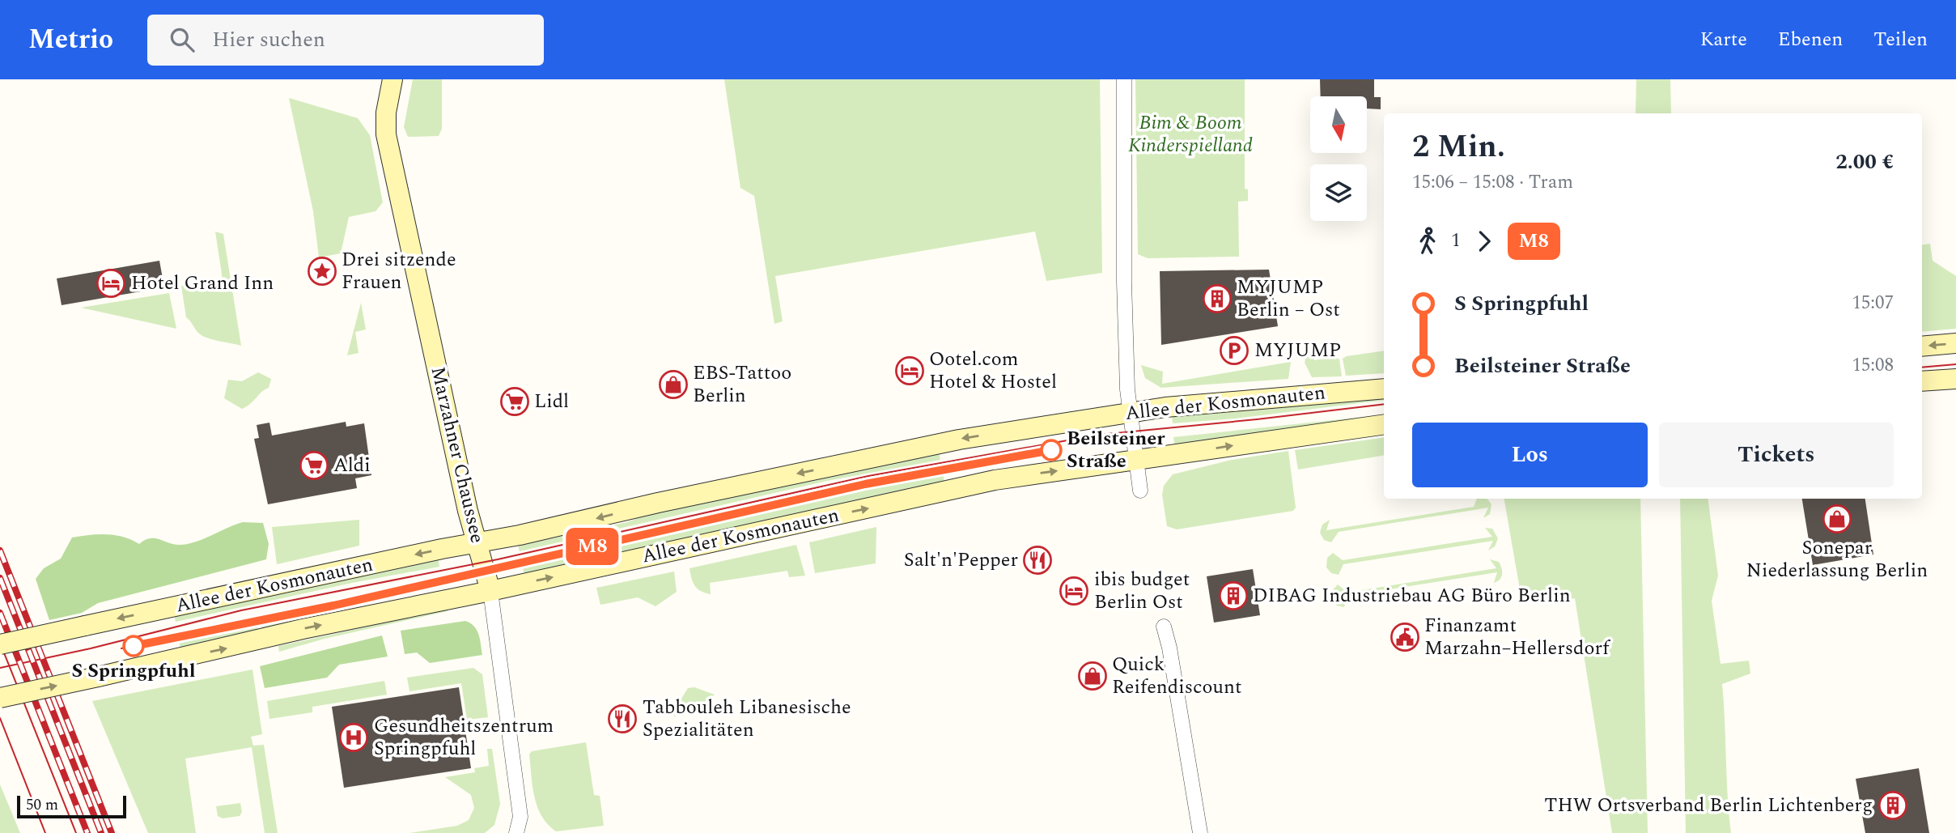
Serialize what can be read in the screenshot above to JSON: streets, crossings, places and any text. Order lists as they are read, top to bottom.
{
  "streets": {
    "main road": ["Allee der Kosmonauten", "Marzahner Chaussee"]
  },
  "crossings": [
    ["Allee der Kosmonauten", "Marzahner Chaussee"]
  ],
  "parks": ["Bim & Boom Kinderspielland"],
  "places": {
    "place": ["Drei sitzende Frauen"],
    "hotel": ["Hotel Grand Inn", "Ootel.com Hotel & Hostel", "ibis budget Berlin Ost"],
    "building": ["MYJUMP Berlin – Ost", "DIBAG Industriebau AG Büro Berlin", "THW Ortsverband Berlin Lichtenberg"],
    "parking": ["MYJUMP"],
    "shop": ["EBS-Tattoo Berlin", "Sonepar Niederlassung Berlin", "Quick Reifendiscount"],
    "supermarket": ["Lidl", "Aldi"],
    "other": ["Beilsteiner Straße", "S Springpfuhl"],
    "restaurant": ["Salt'n'Pepper", "Tabbouleh Libanesische Spezialitäten"],
    "public building": ["Finanzamt Marzahn–Hellersdorf"],
    "hospital": ["Gesundheitszentrum Springpfuhl"]
  },
  "lines": ["tram line M8"],
  "scale_bar": "50 m",
  "north": "bottom",
  "page": {
    "header": "Metrio",
    "search": "Hier suchen",
    "nav": ["Karte", "Ebenen", "Teilen"],
    "on_map": "M8",
    "heading": ["2 Min.", "15:06 – 15:08 · Tram", "2.00 €"],
    "legs": ["1", "M8"],
    "list": [
      {
        "name": "S Springpfuhl",
        "value": "15:07"
      },
      {
        "name": "Beilsteiner Straße",
        "value": "15:08"
      }
    ],
    "buttons": ["Los", "Tickets"],
    "scale": "50 m"
  }
}
